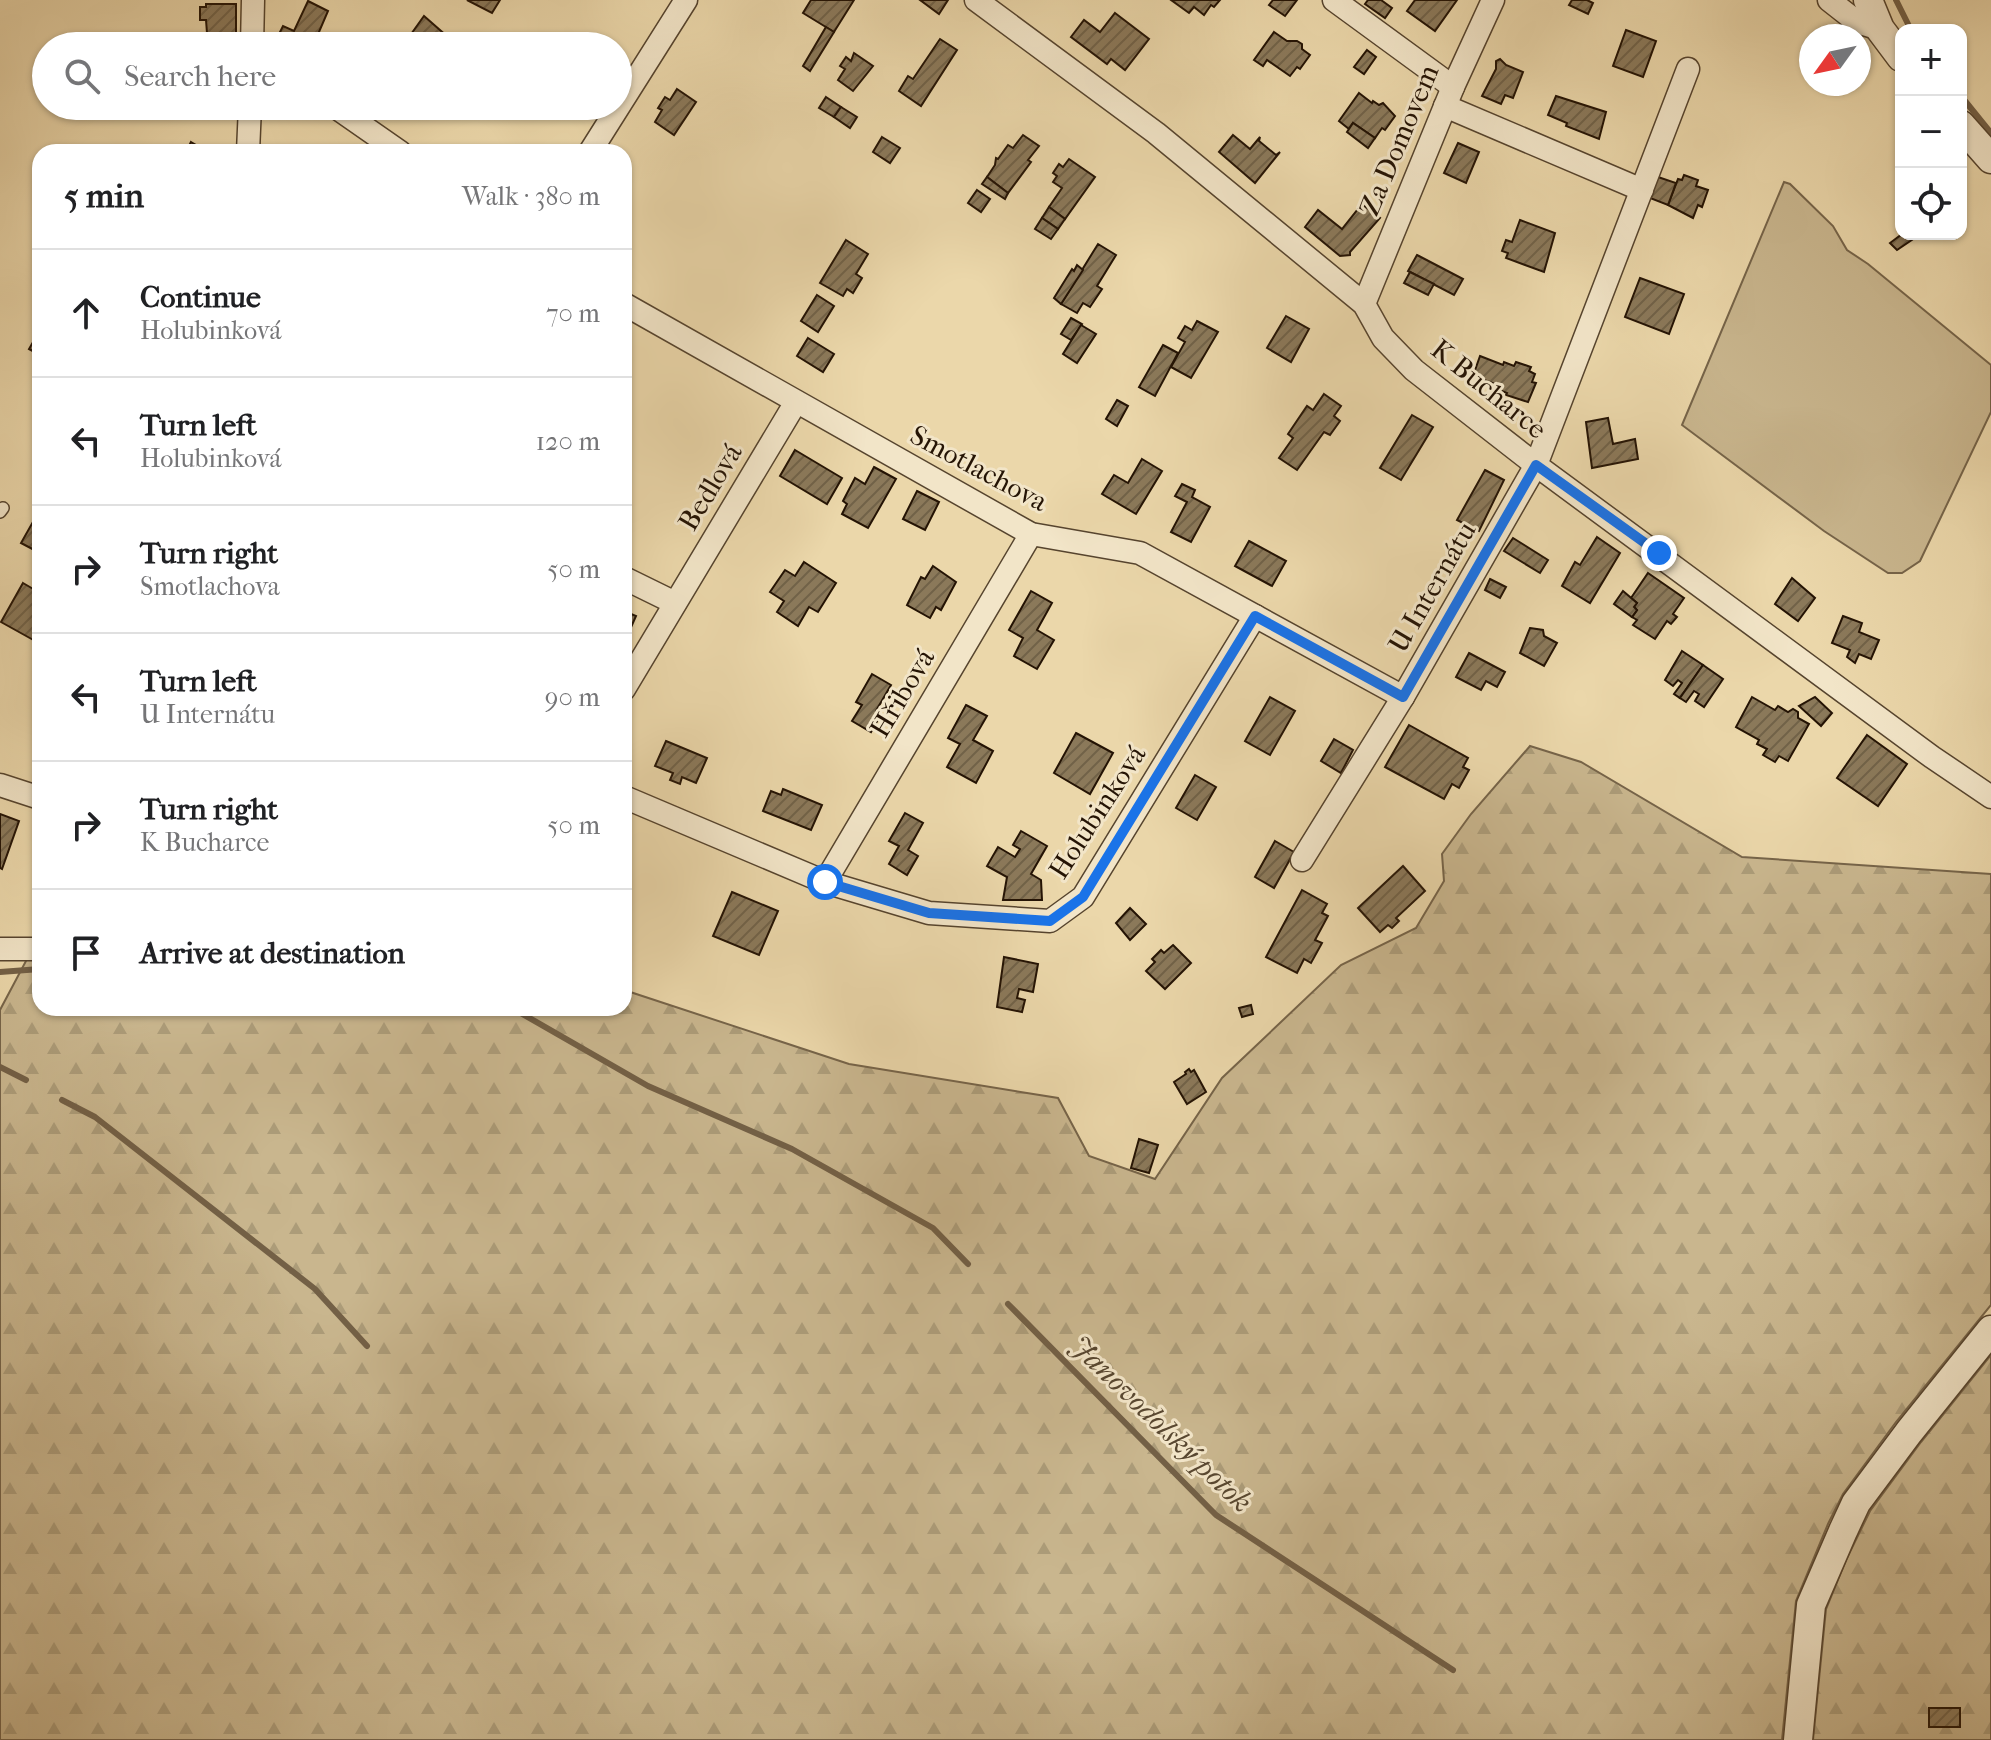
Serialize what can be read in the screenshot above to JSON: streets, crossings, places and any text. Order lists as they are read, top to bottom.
{
  "streets": {
    "street": [
      "Za Domovem",
      "K Bucharce",
      "Smotlachova",
      "Bedlová",
      "U Internátu",
      "Hřibová",
      "Holubinková"
    ]
  },
  "crossings": [
    ["Za Domovem", "K Bucharce"],
    ["K Bucharce", "U Internátu"],
    ["Smotlachova", "Bedlová"],
    ["Smotlachova", "U Internátu"],
    ["Smotlachova", "Hřibová"],
    ["Smotlachova", "Holubinková"],
    ["Hřibová", "Holubinková"]
  ],
  "water": ["Janovodolský potok"],
  "north": "bottom left",
  "page": {
    "map_buttons": ["+", "−"],
    "search": "Search here",
    "heading": ["5 min", "Walk · 380 m"],
    "list": [
      ["Continue", "Holubinková", "70 m"],
      ["Turn left", "Holubinková", "120 m"],
      ["Turn right", "Smotlachova", "50 m"],
      ["Turn left", "U Internátu", "90 m"],
      ["Turn right", "K Bucharce", "50 m"],
      "Arrive at destination"
    ]
  }
}
